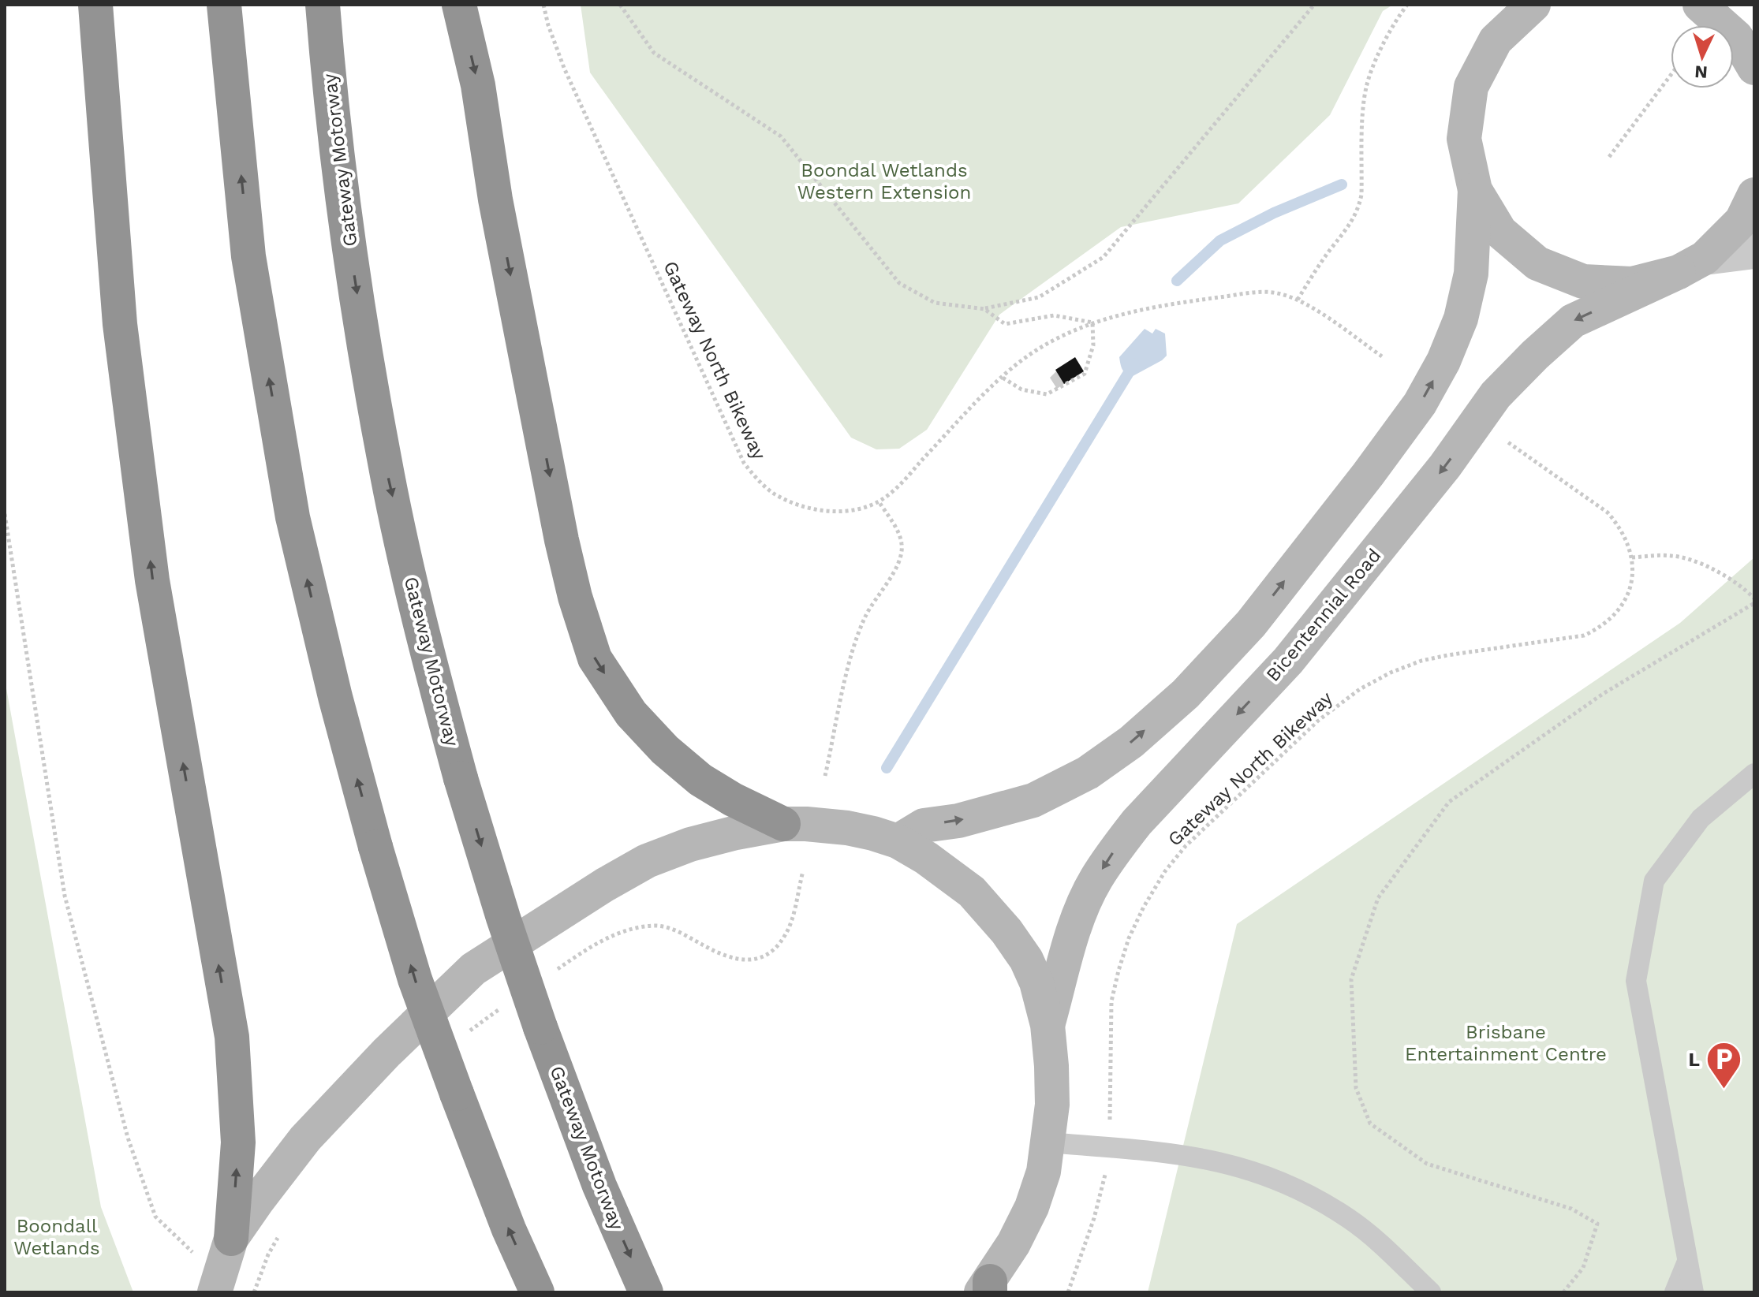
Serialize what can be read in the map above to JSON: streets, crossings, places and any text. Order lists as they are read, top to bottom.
{
  "streets": {
    "highway": ["Gateway Motorway"],
    "main road": ["Bicentennial Road"],
    "path": ["Gateway North Bikeway"]
  },
  "parks": ["Boondal Wetlands Western Extension", "Brisbane Entertainment Centre", "Boondall Wetlands"],
  "places": {
    "parking": ["L"]
  },
  "north": "bottom"
}
